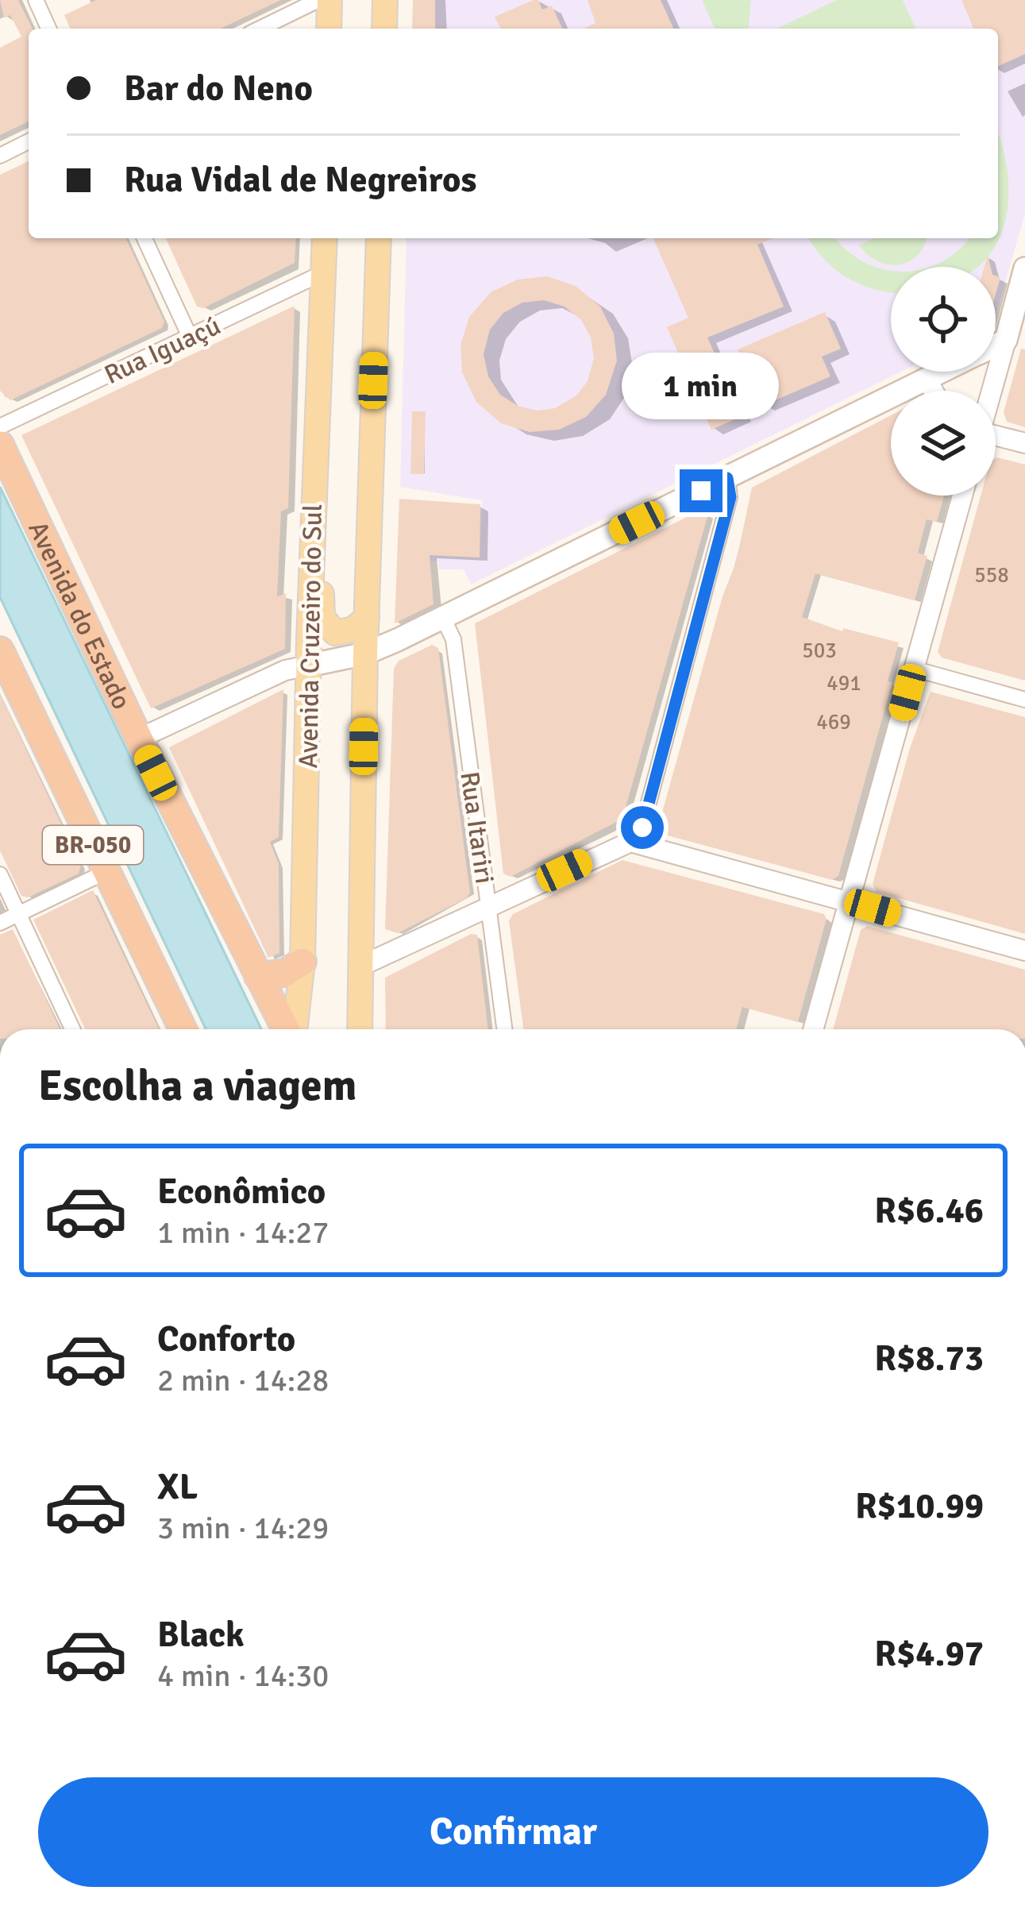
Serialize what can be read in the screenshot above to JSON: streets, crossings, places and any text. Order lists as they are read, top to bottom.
{
  "streets": {
    "highway": ["Avenida do Estado", "BR-050"],
    "main road": ["Avenida Cruzeiro do Sul"],
    "street": ["Rua Iguaçú", "Rua Itariri"]
  },
  "crossings": [
    ["Rua Iguaçú", "Avenida Cruzeiro do Sul"]
  ],
  "house_numbers": [
    "558",
    "503",
    "491",
    "469"
  ],
  "page": {
    "banner": ["Bar do Neno", "Rua Vidal de Negreiros"],
    "bubble": "1 min",
    "heading": "Escolha a viagem",
    "list": [
      {
        "name": "Econômico",
        "note": "1 min · 14:27",
        "value": "R$6.46"
      },
      {
        "name": "Conforto",
        "note": "2 min · 14:28",
        "value": "R$8.73"
      },
      {
        "name": "XL",
        "note": "3 min · 14:29",
        "value": "R$10.99"
      },
      {
        "name": "Black",
        "note": "4 min · 14:30",
        "value": "R$4.97"
      }
    ],
    "buttons": "Confirmar"
  }
}
